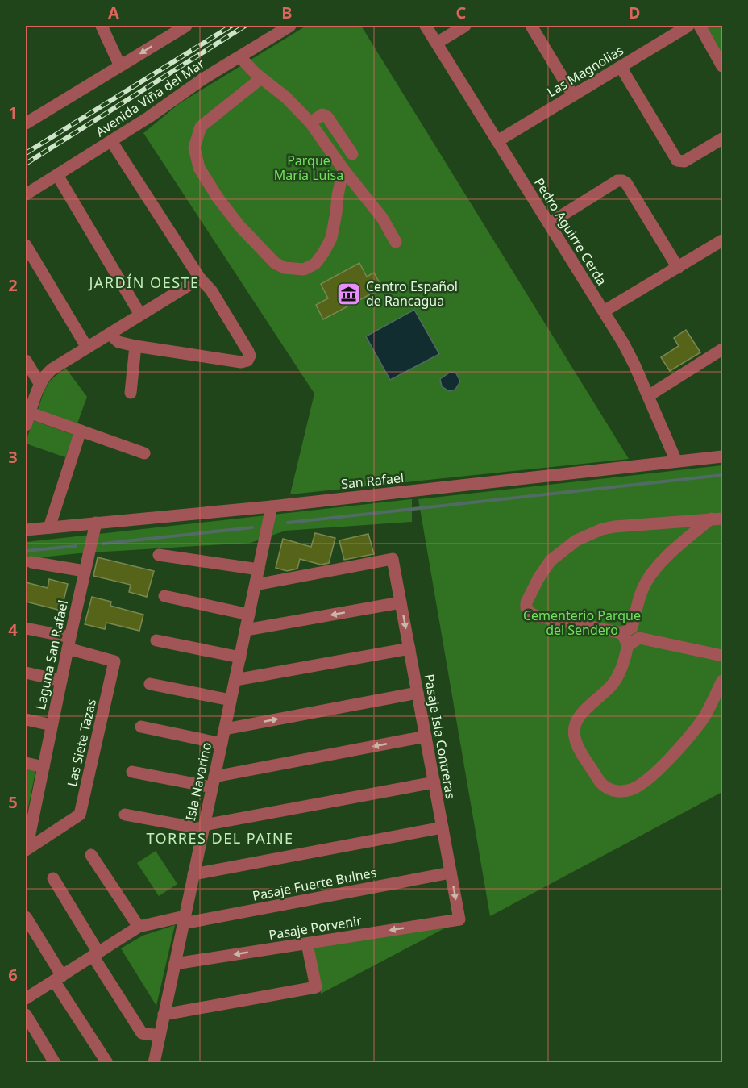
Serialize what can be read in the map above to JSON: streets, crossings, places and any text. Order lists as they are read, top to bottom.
{
  "streets": {
    "street": [
      "Las Magnolias",
      "Avenida Viña del Mar",
      "Pedro Aguirre Cerda",
      "San Rafael",
      "Laguna San Rafael",
      "Pasaje Isla Contreras",
      "Las Siete Tazas",
      "Isla Navarino",
      "Pasaje Fuerte Bulnes",
      "Pasaje Porvenir"
    ]
  },
  "crossings": [
    ["Las Magnolias", "Pedro Aguirre Cerda"],
    ["Pedro Aguirre Cerda", "San Rafael"],
    ["San Rafael", "Laguna San Rafael"],
    ["San Rafael", "Isla Navarino"],
    ["Laguna San Rafael", "Las Siete Tazas"],
    ["Pasaje Isla Contreras", "Isla Navarino"],
    ["Pasaje Isla Contreras", "Pasaje Fuerte Bulnes"],
    ["Pasaje Isla Contreras", "Pasaje Porvenir"],
    ["Isla Navarino", "Pasaje Fuerte Bulnes"],
    ["Isla Navarino", "Pasaje Porvenir"]
  ],
  "districts": ["JARDÍN OESTE", "TORRES DEL PAINE"],
  "parks": ["Parque María Luisa", "Cementerio Parque del Sendero"],
  "places": {
    "museum": ["Centro Español de Rancagua"]
  },
  "grid": {
    "columns": [
      "A",
      "B",
      "C",
      "D"
    ],
    "rows": [
      "1",
      "2",
      "3",
      "4",
      "5",
      "6"
    ]
  }
}
